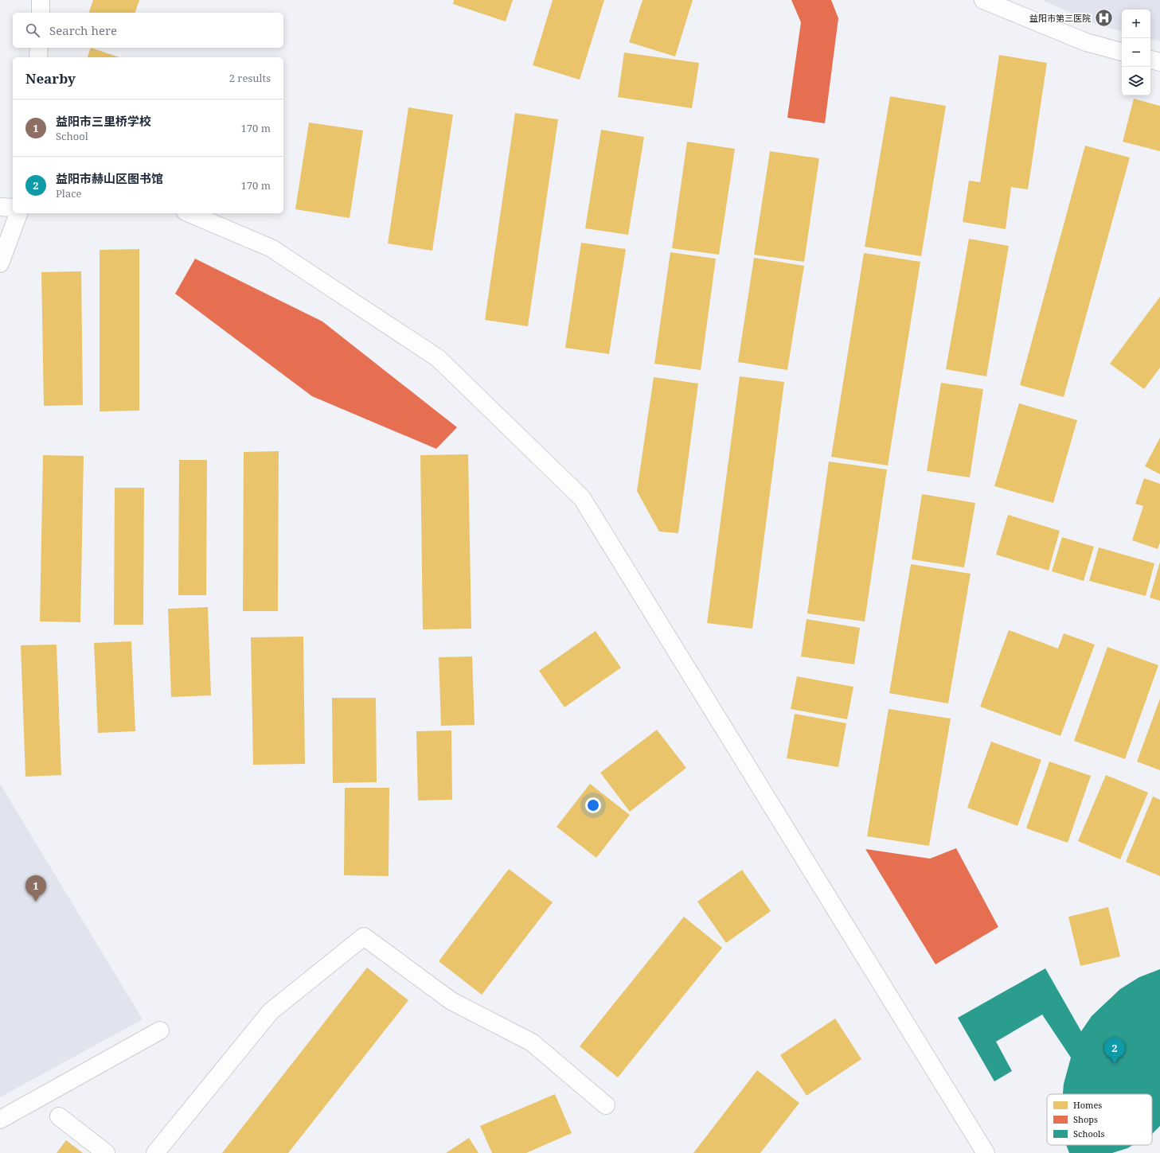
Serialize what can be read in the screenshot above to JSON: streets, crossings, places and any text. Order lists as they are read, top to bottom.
{
  "places": {
    "hospital": ["益阳市第三医院"]
  },
  "legend": ["Homes", "Shops", "Schools"],
  "page": {
    "map_buttons": ["+", "−"],
    "search": "Search here",
    "heading": ["Nearby", "2 results"],
    "list": [
      {
        "mark": "1",
        "name": "益阳市三里桥学校",
        "note": "School",
        "value": "170 m"
      },
      {
        "mark": "2",
        "name": "益阳市赫山区图书馆",
        "note": "Place",
        "value": "170 m"
      }
    ],
    "pins": ["1", "2"]
  }
}
